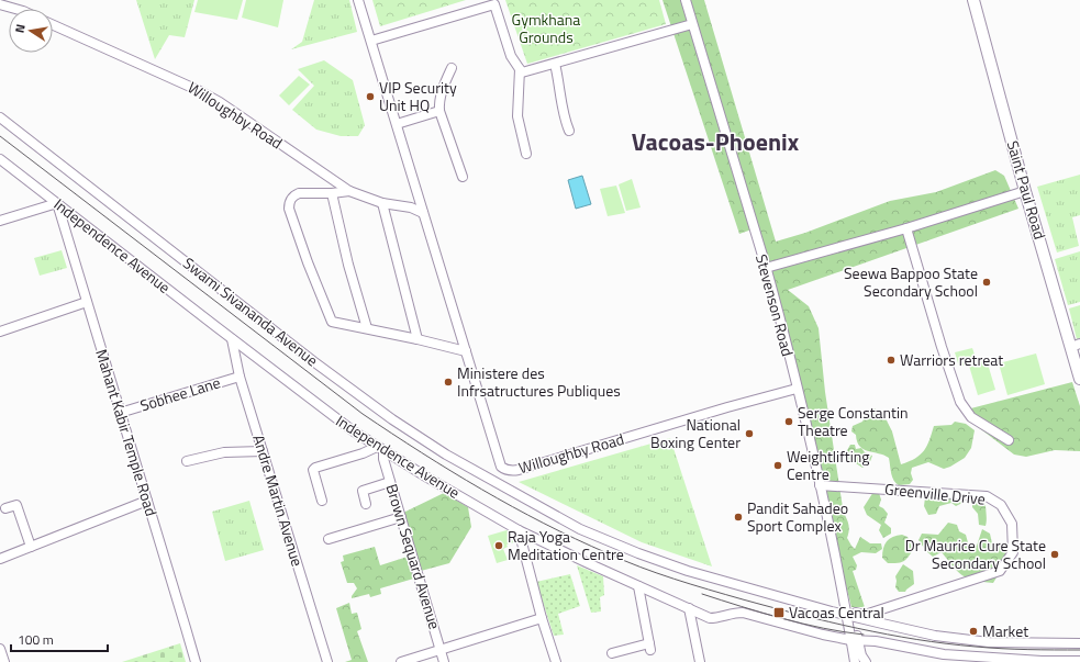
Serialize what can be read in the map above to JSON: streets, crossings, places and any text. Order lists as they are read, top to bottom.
{
  "streets": {
    "main road": ["Saint Paul Road"],
    "street": [
      "Willoughby Road",
      "Independence Avenue",
      "Stevenson Road",
      "Swami Sivananda Avenue",
      "Sobhee Lane",
      "Mahant Kabir Temple Road",
      "Greenville Drive",
      "Andre Martin Avenue",
      "Brown Sequard Avenue"
    ]
  },
  "crossings": [
    ["Willoughby Road", "Stevenson Road"],
    ["Independence Avenue", "Stevenson Road"],
    ["Independence Avenue", "Mahant Kabir Temple Road"],
    ["Independence Avenue", "Andre Martin Avenue"],
    ["Independence Avenue", "Brown Sequard Avenue"],
    ["Stevenson Road", "Swami Sivananda Avenue"],
    ["Stevenson Road", "Greenville Drive"],
    ["Swami Sivananda Avenue", "Greenville Drive"],
    ["Sobhee Lane", "Mahant Kabir Temple Road"],
    ["Sobhee Lane", "Andre Martin Avenue"]
  ],
  "districts": ["Vacoas-Phoenix"],
  "parks": ["Gymkhana Grounds"],
  "places": {
    "other": [
      "VIP Security Unit HQ",
      "Seewa Bappoo State Secondary School",
      "Warriors retreat",
      "Ministere des Infrsatructures Publiques",
      "Serge Constantin Theatre",
      "National Boxing Center",
      "Weightlifting Centre",
      "Pandit Sahadeo Sport Complex",
      "Raja Yoga Meditation Centre",
      "Dr Maurice Cure State Secondary School",
      "Market"
    ],
    "transit": ["Vacoas Central"]
  },
  "scale_bar": "100 m",
  "north": "left"
}
